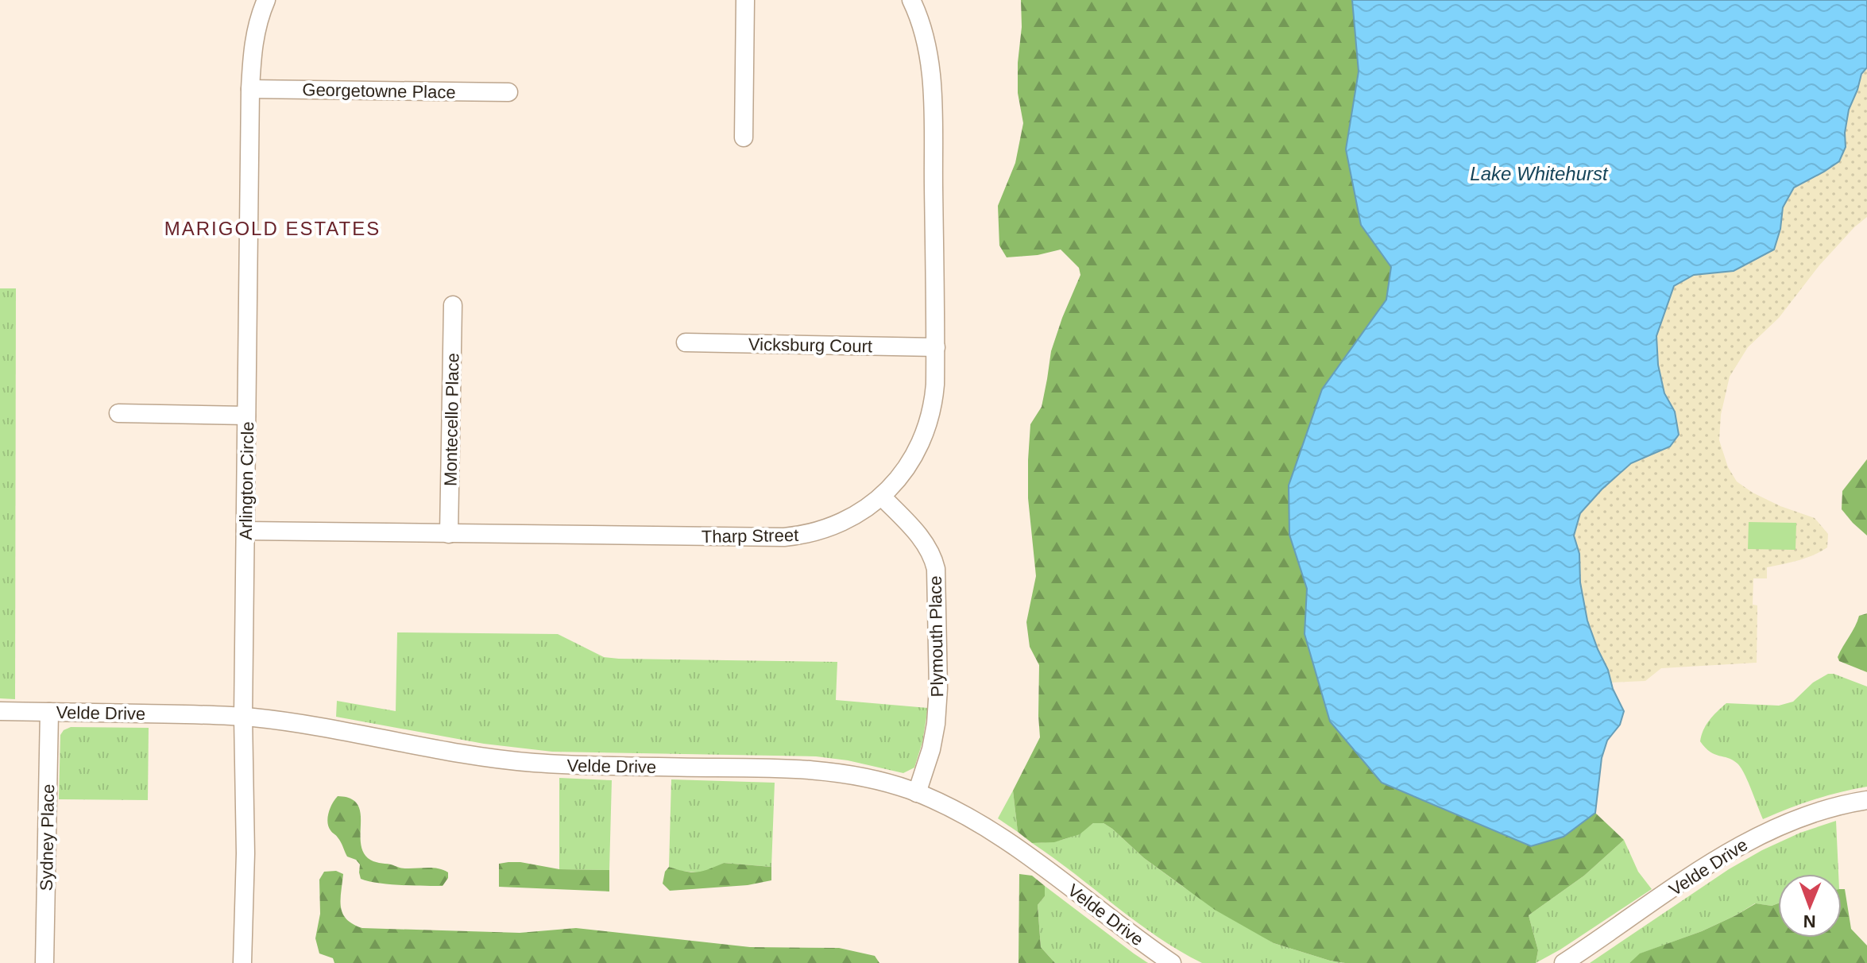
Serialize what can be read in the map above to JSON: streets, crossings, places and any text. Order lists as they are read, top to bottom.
{
  "streets": {
    "street": [
      "Georgetowne Place",
      "Vicksburg Court",
      "Montecello Place",
      "Arlington Circle",
      "Tharp Street",
      "Plymouth Place",
      "Velde Drive",
      "Sydney Place"
    ]
  },
  "crossings": [
    ["Georgetowne Place", "Arlington Circle"],
    ["Vicksburg Court", "Tharp Street"],
    ["Montecello Place", "Tharp Street"],
    ["Arlington Circle", "Tharp Street"],
    ["Arlington Circle", "Velde Drive"],
    ["Tharp Street", "Plymouth Place"],
    ["Plymouth Place", "Velde Drive"],
    ["Velde Drive", "Sydney Place"]
  ],
  "districts": ["MARIGOLD ESTATES"],
  "water": ["Lake Whitehurst"],
  "north": "bottom"
}
